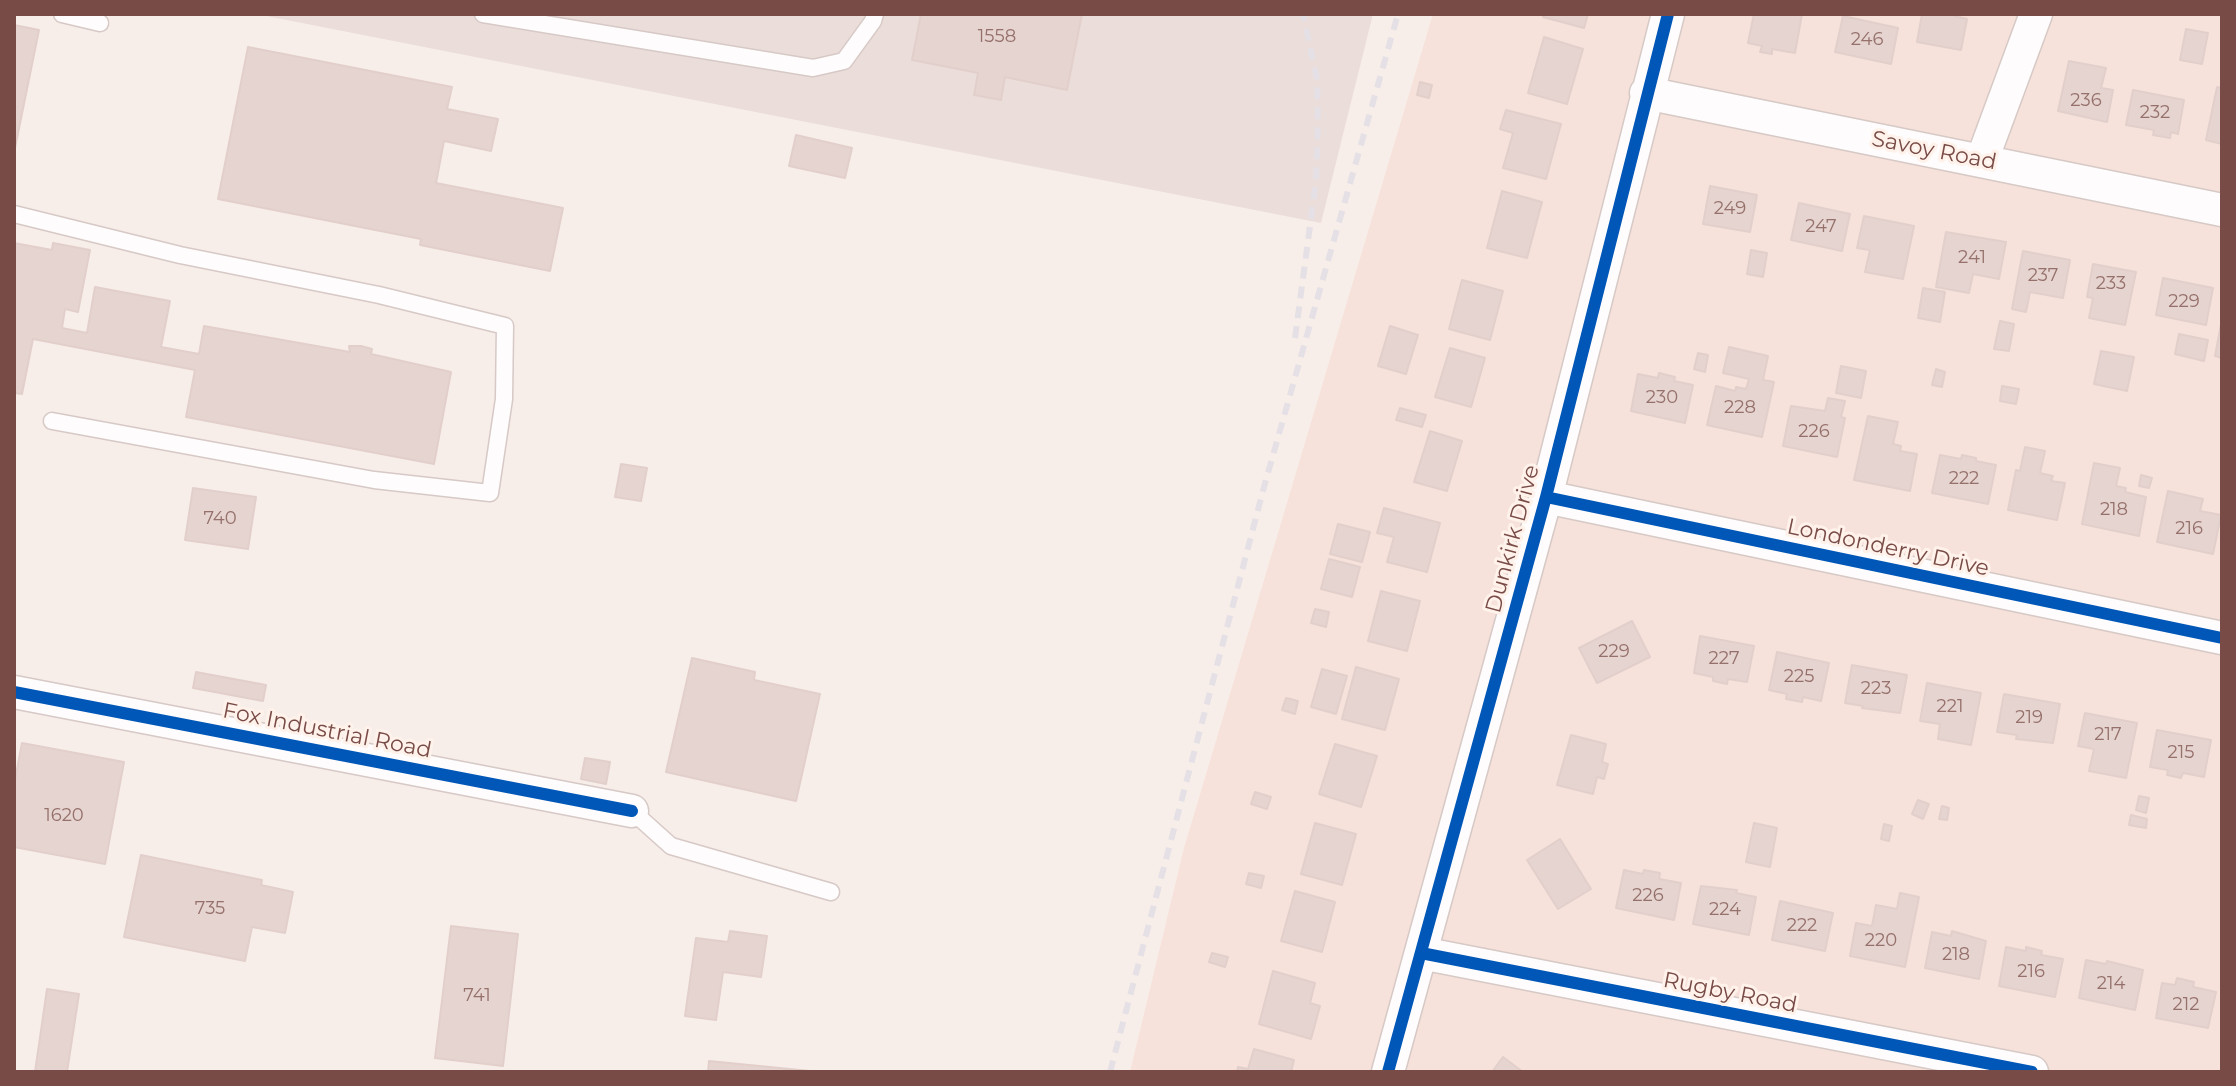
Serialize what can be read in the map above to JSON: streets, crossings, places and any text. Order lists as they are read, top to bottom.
{
  "streets": {
    "street": [
      "Savoy Road",
      "Dunkirk Drive",
      "Londonderry Drive",
      "Fox Industrial Road",
      "Rugby Road"
    ]
  },
  "crossings": [
    ["Savoy Road", "Dunkirk Drive"],
    ["Dunkirk Drive", "Londonderry Drive"],
    ["Dunkirk Drive", "Rugby Road"]
  ],
  "house_numbers": [
    "1558",
    "246",
    "236",
    "232",
    "249",
    "247",
    "241",
    "237",
    "233",
    "229",
    "230",
    "228",
    "226",
    "222",
    "218",
    "740",
    "216",
    "229",
    "227",
    "225",
    "223",
    "221",
    "219",
    "217",
    "215",
    "1620",
    "226",
    "735",
    "224",
    "222",
    "220",
    "218",
    "216",
    "214",
    "741",
    "212"
  ]
}
